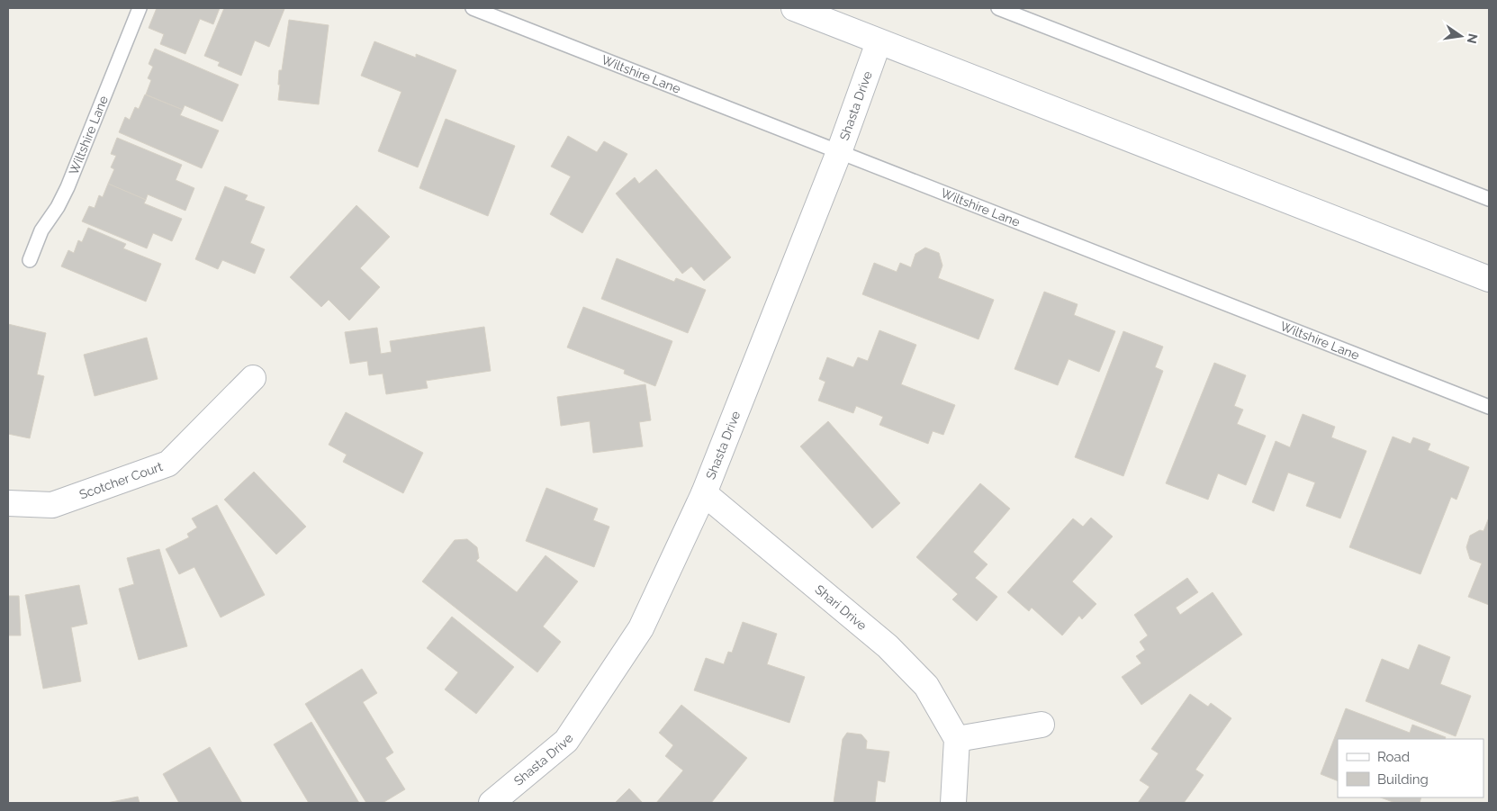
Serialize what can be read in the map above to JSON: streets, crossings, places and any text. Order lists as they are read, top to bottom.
{
  "streets": {
    "street": ["Shasta Drive", "Scotcher Court", "Shari Drive"],
    "lane": ["Wiltshire Lane"]
  },
  "crossings": [
    ["Wiltshire Lane", "Shasta Drive"],
    ["Shasta Drive", "Shari Drive"]
  ],
  "legend": ["Road", "Building"],
  "north": "right"
}
